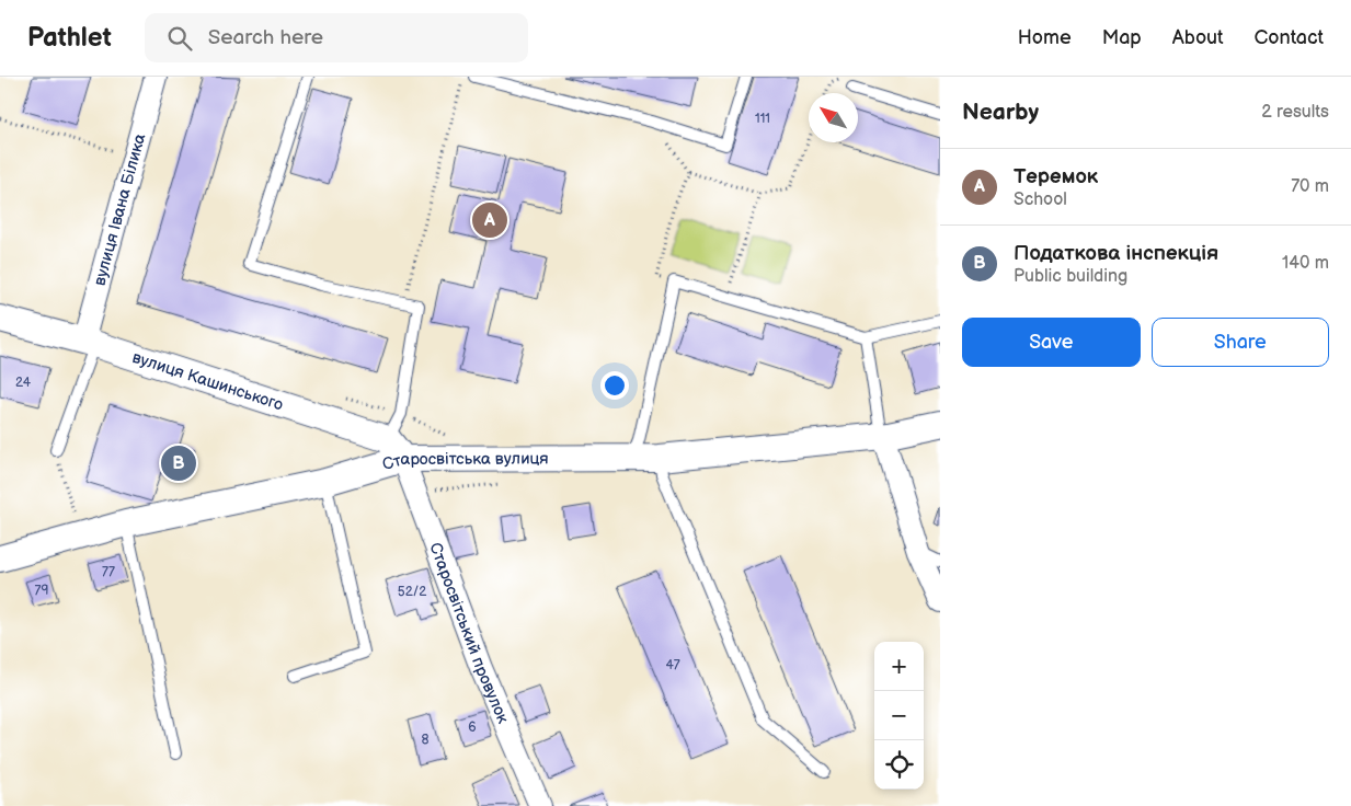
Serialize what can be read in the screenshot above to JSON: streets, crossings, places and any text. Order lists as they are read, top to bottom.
{
  "streets": {
    "street": [
      "вулиця Івана Білика",
      "вулиця Кашинського",
      "Старосвітська вулиця",
      "Старосвітський провулок"
    ]
  },
  "crossings": [
    ["вулиця Івана Білика", "вулиця Кашинського"],
    ["вулиця Кашинського", "Старосвітська вулиця"],
    ["вулиця Кашинського", "Старосвітський провулок"],
    ["Старосвітська вулиця", "Старосвітський провулок"]
  ],
  "house_numbers": [
    "111",
    "24",
    "77",
    "79",
    "52/2",
    "47",
    "6",
    "8"
  ],
  "north": "top left",
  "page": {
    "header": "Pathlet",
    "search": "Search here",
    "nav": [
      "Home",
      "Map",
      "About",
      "Contact"
    ],
    "heading": ["Nearby", "2 results"],
    "list": [
      {
        "mark": "A",
        "name": "Теремок",
        "note": "School",
        "value": "70 m"
      },
      {
        "mark": "B",
        "name": "Податкова інспекція",
        "note": "Public building",
        "value": "140 m"
      }
    ],
    "pins": ["A", "B"],
    "buttons": ["Save", "Share"],
    "map_buttons": ["+", "−"]
  }
}
